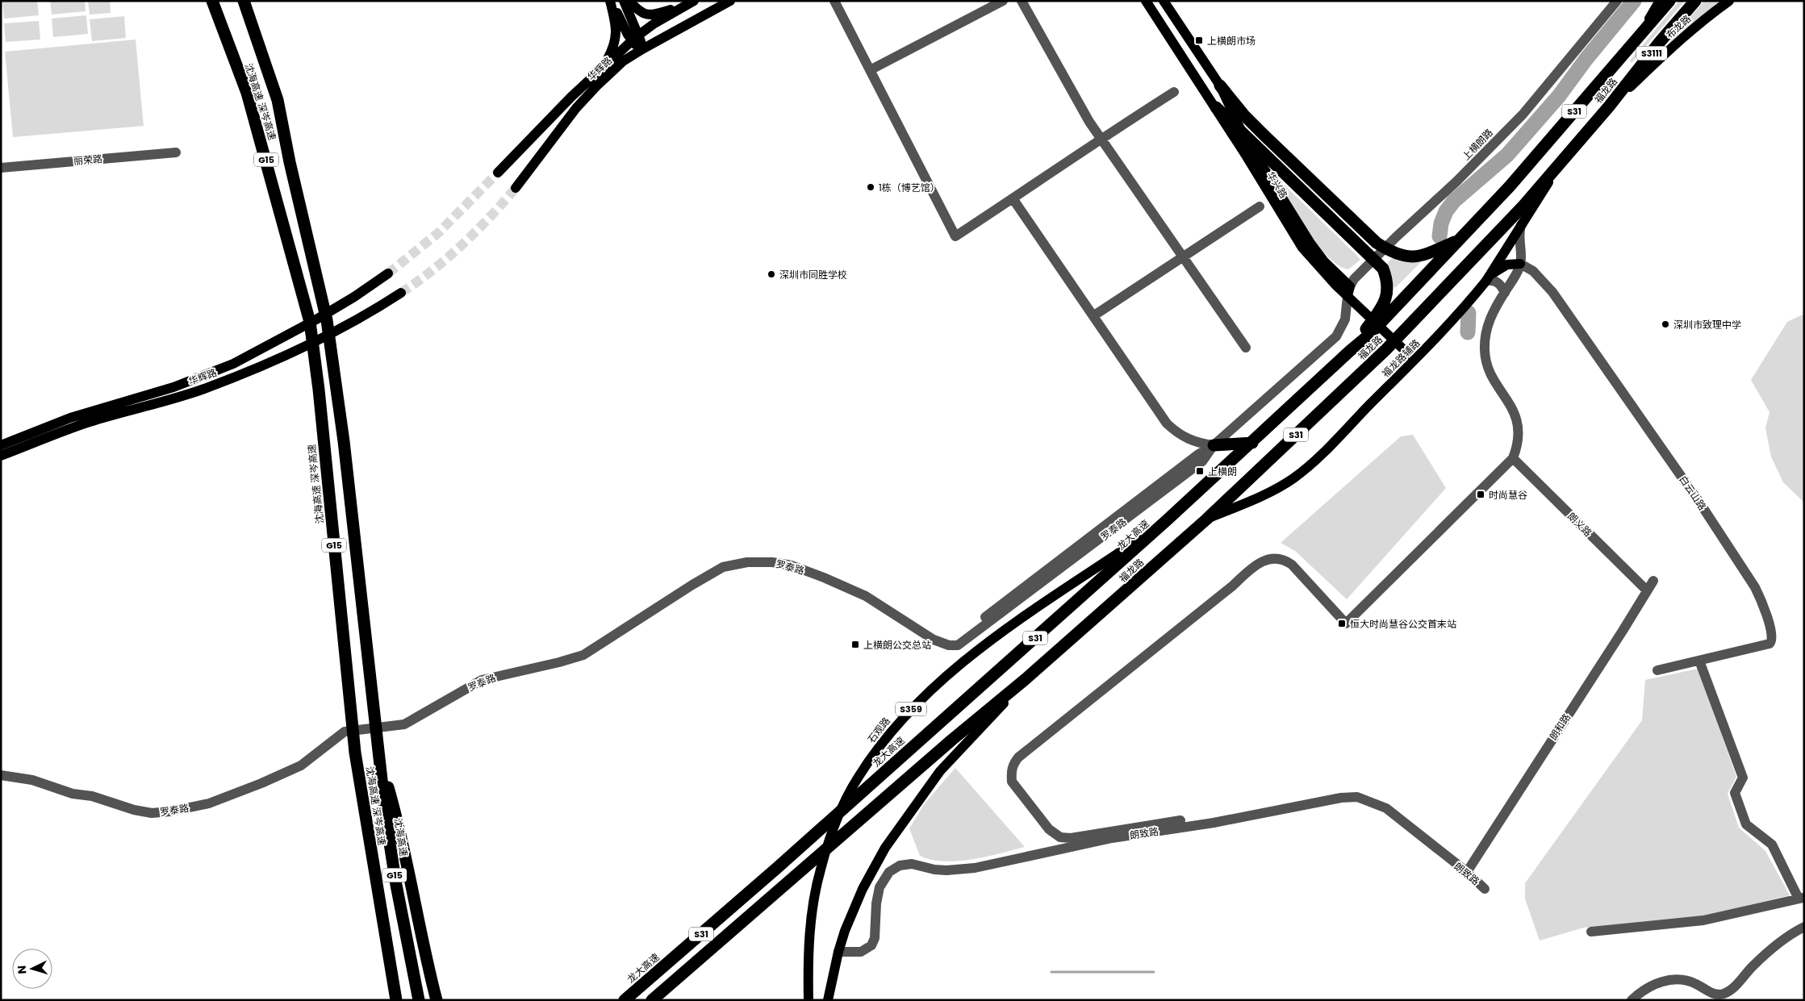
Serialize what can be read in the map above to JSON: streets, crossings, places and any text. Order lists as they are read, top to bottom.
{
  "streets": {
    "highway": [
      "S3111",
      "福龙路",
      "沈海高速 深岑高速",
      "S31",
      "G15",
      "龙大高速",
      "沈海高速"
    ],
    "main road": [
      "布龙路",
      "华辉路",
      "华兴路",
      "福龙路辅路",
      "S359",
      "石观路"
    ],
    "street": [
      "上横朗路",
      "丽荣路",
      "白云山路",
      "朗义路",
      "罗泰路",
      "朗和路",
      "朗致路"
    ]
  },
  "crossings": [
    ["布龙路", "福龙路"],
    ["福龙路", "S31"],
    ["福龙路", "福龙路辅路"],
    ["福龙路", "龙大高速"],
    ["福龙路", "石观路"],
    ["沈海高速 深岑高速", "沈海高速"],
    ["上横朗路", "华兴路"],
    ["上横朗路", "罗泰路"],
    ["华兴路", "福龙路辅路"],
    ["华兴路", "罗泰路"],
    ["朗义路", "朗和路"],
    ["龙大高速", "石观路"],
    ["朗和路", "朗致路"]
  ],
  "places": {
    "transit": [
      "上横朗市场",
      "上横朗",
      "时尚慧谷",
      "恒大时尚慧谷公交首末站",
      "上横朗公交总站"
    ],
    "other": ["1栋（博艺馆）", "深圳市同胜学校", "深圳市致理中学"]
  },
  "north": "left"
}
